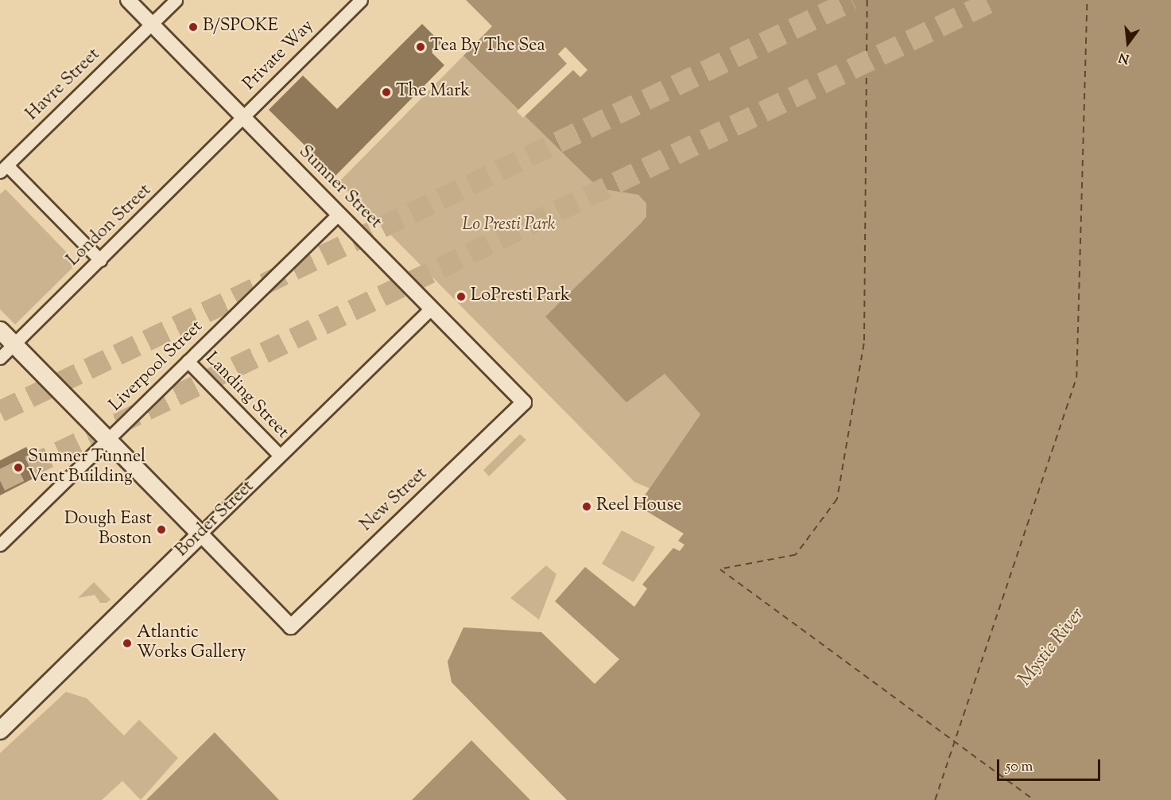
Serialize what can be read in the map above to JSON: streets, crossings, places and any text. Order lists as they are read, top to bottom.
{
  "streets": {
    "main road": ["Border Street"],
    "street": [
      "Private Way",
      "Havre Street",
      "Sumner Street",
      "London Street",
      "Liverpool Street",
      "Landing Street",
      "New Street"
    ]
  },
  "crossings": [
    ["Private Way", "Sumner Street"],
    ["Private Way", "London Street"],
    ["Havre Street", "Sumner Street"],
    ["Sumner Street", "London Street"],
    ["Sumner Street", "Liverpool Street"],
    ["Sumner Street", "New Street"],
    ["Sumner Street", "Border Street"],
    ["Liverpool Street", "Landing Street"],
    ["Landing Street", "Border Street"],
    ["New Street", "Border Street"]
  ],
  "water": ["Mystic River"],
  "parks": ["Lo Presti Park"],
  "places": [
    "B/SPOKE",
    "Tea By The Sea",
    "The Mark",
    "LoPresti Park",
    "Sumner Tunnel Vent Building",
    "Reel House",
    "Dough East Boston",
    "Atlantic Works Gallery"
  ],
  "scale_bar": "50 m",
  "north": "bottom"
}
